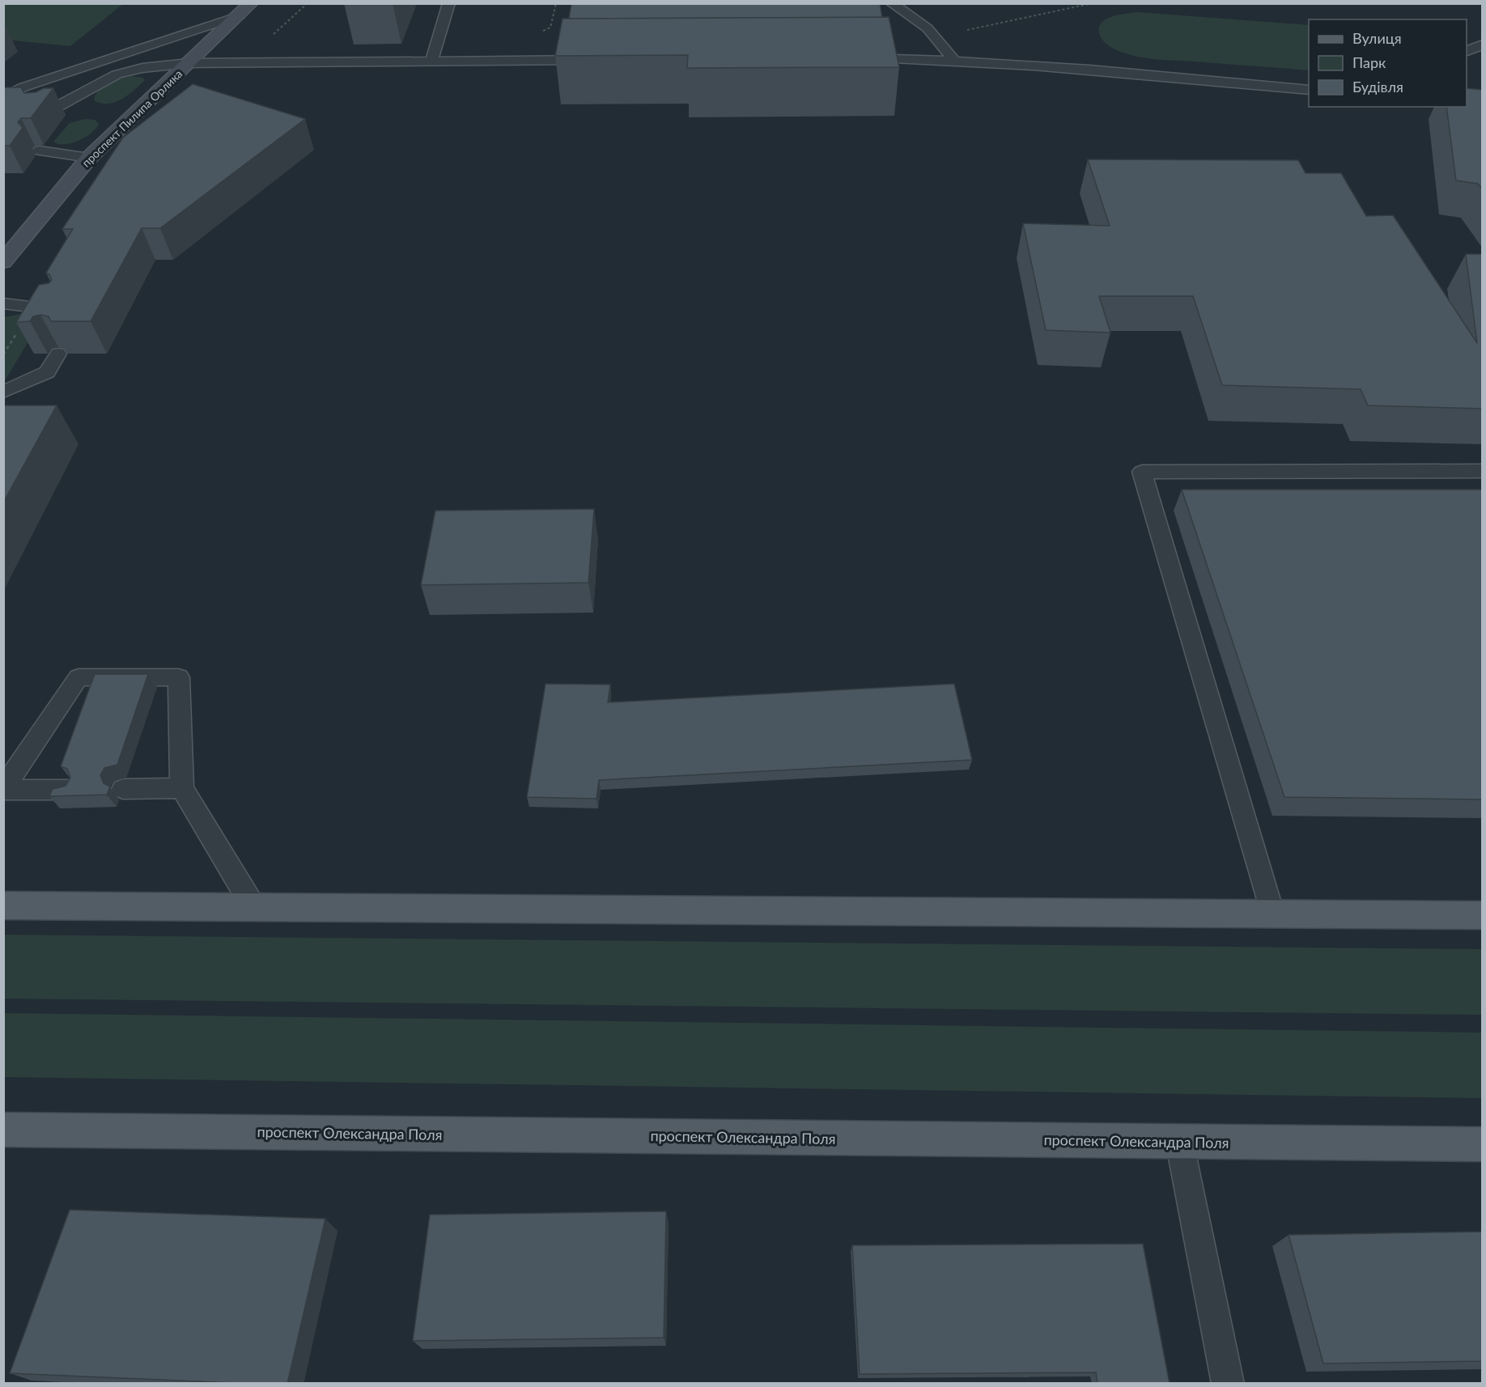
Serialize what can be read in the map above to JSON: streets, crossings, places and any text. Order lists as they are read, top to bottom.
{
  "streets": {
    "main road": ["проспект Пилипа Орлика", "проспект Олександра Поля"]
  },
  "legend": ["Вулиця", "Парк", "Будівля"]
}
